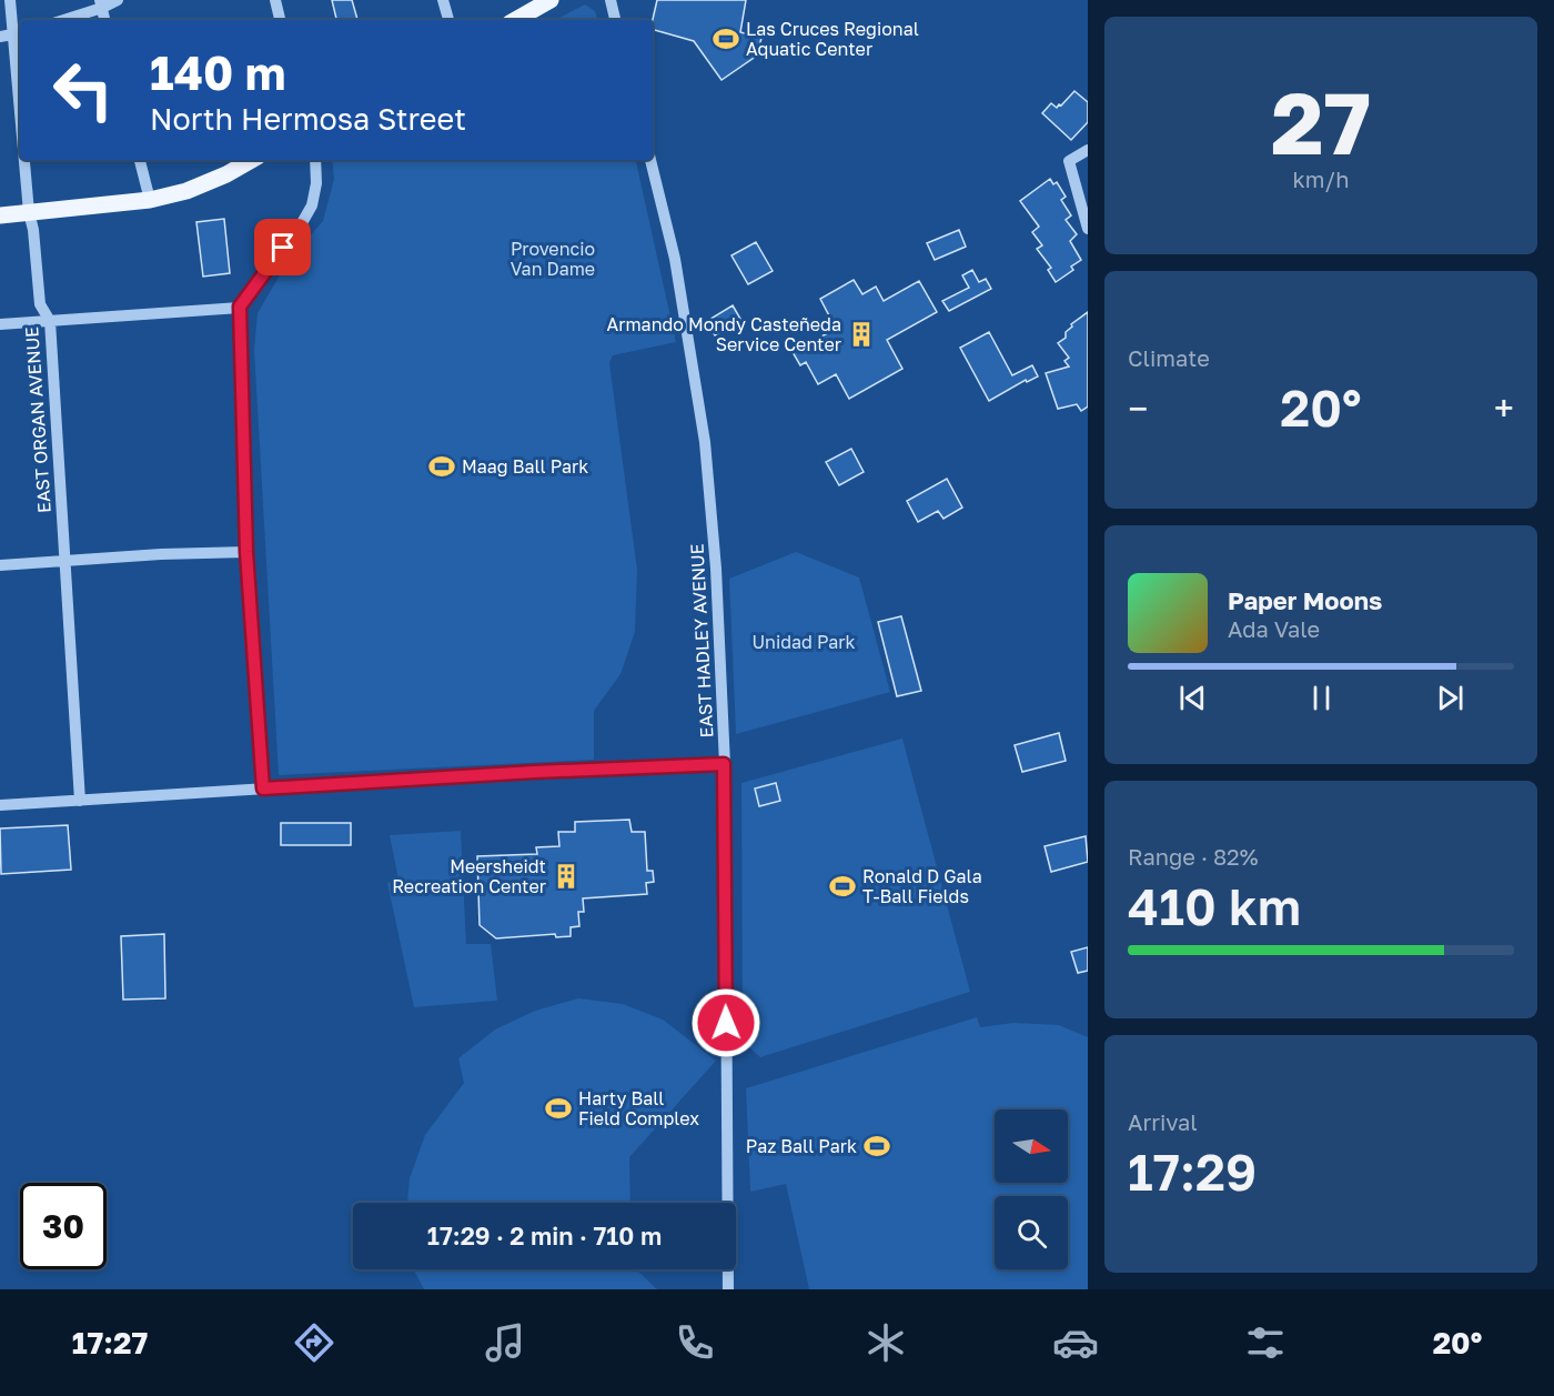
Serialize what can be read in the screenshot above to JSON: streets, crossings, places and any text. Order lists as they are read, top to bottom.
{
  "streets": {
    "street": ["EAST ORGAN AVENUE", "EAST HADLEY AVENUE"]
  },
  "parks": ["Provencio Van Dame", "Unidad Park"],
  "places": {
    "sports": [
      "Las Cruces Regional Aquatic Center",
      "Maag Ball Park",
      "Ronald D Gala T-Ball Fields",
      "Harty Ball Field Complex",
      "Paz Ball Park"
    ],
    "building": ["Armando Mondy Casteñeda Service Center", "Meersheidt Recreation Center"]
  },
  "north": "right",
  "page": {
    "tile": [
      ["27", "km/h"],
      "Climate",
      ["Range · 82%", "410 km"],
      ["Arrival", "17:29"]
    ],
    "turn": ["140 m", "North Hermosa Street"],
    "heat": ["−", "20°", "+"],
    "song": ["Paper Moons", "Ada Vale"],
    "limit": "30",
    "trip": "17:29 · 2 min · 710 m",
    "tabs": ["17:27", "20°"]
  }
}
